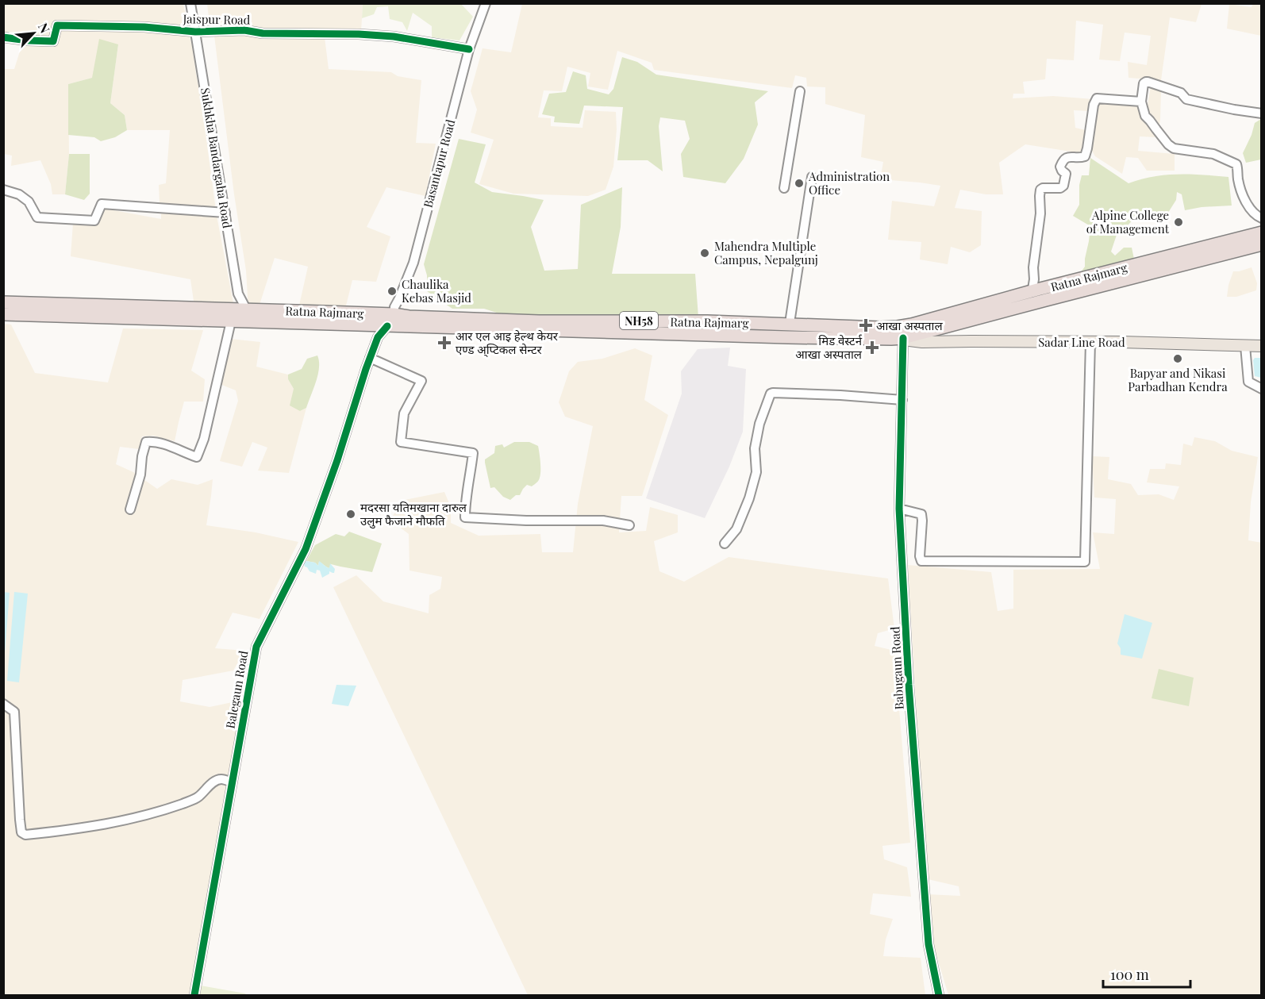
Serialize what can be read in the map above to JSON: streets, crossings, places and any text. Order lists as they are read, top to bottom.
{
  "streets": {
    "highway": ["Ratna Rajmarg", "NH58"],
    "main road": ["Sadar Line Road"],
    "street": [
      "Jaispur Road",
      "Sukhkha Bandargaha Road",
      "Basantapur Road",
      "Babugaun Road",
      "Balegaun Road"
    ]
  },
  "crossings": [
    ["Jaispur Road", "Sukhkha Bandargaha Road"],
    ["Jaispur Road", "Basantapur Road"],
    ["Sukhkha Bandargaha Road", "Ratna Rajmarg"],
    ["Basantapur Road", "Ratna Rajmarg"],
    ["Basantapur Road", "Balegaun Road"],
    ["Ratna Rajmarg", "Sadar Line Road"],
    ["Ratna Rajmarg", "Babugaun Road"],
    ["Ratna Rajmarg", "Balegaun Road"],
    ["Sadar Line Road", "Babugaun Road"]
  ],
  "places": {
    "other": [
      "Administration Office",
      "Alpine College of Management",
      "Mahendra Multiple Campus, Nepalgunj",
      "Chaulika Kebas Masjid",
      "Bapyar and Nikasi Parbadhan Kendra",
      "मदरसा यतिमखाना दारुल उलुम फैजाने माैफति"
    ],
    "health": ["आखा अस्पताल", "आर एल आइ हेल्थ केयर एण्ड अ्प्टिकल सेन्टर", "मिड वेस्टर्न आखा अस्पताल"]
  },
  "scale_bar": "100 m",
  "north": "top right"
}
